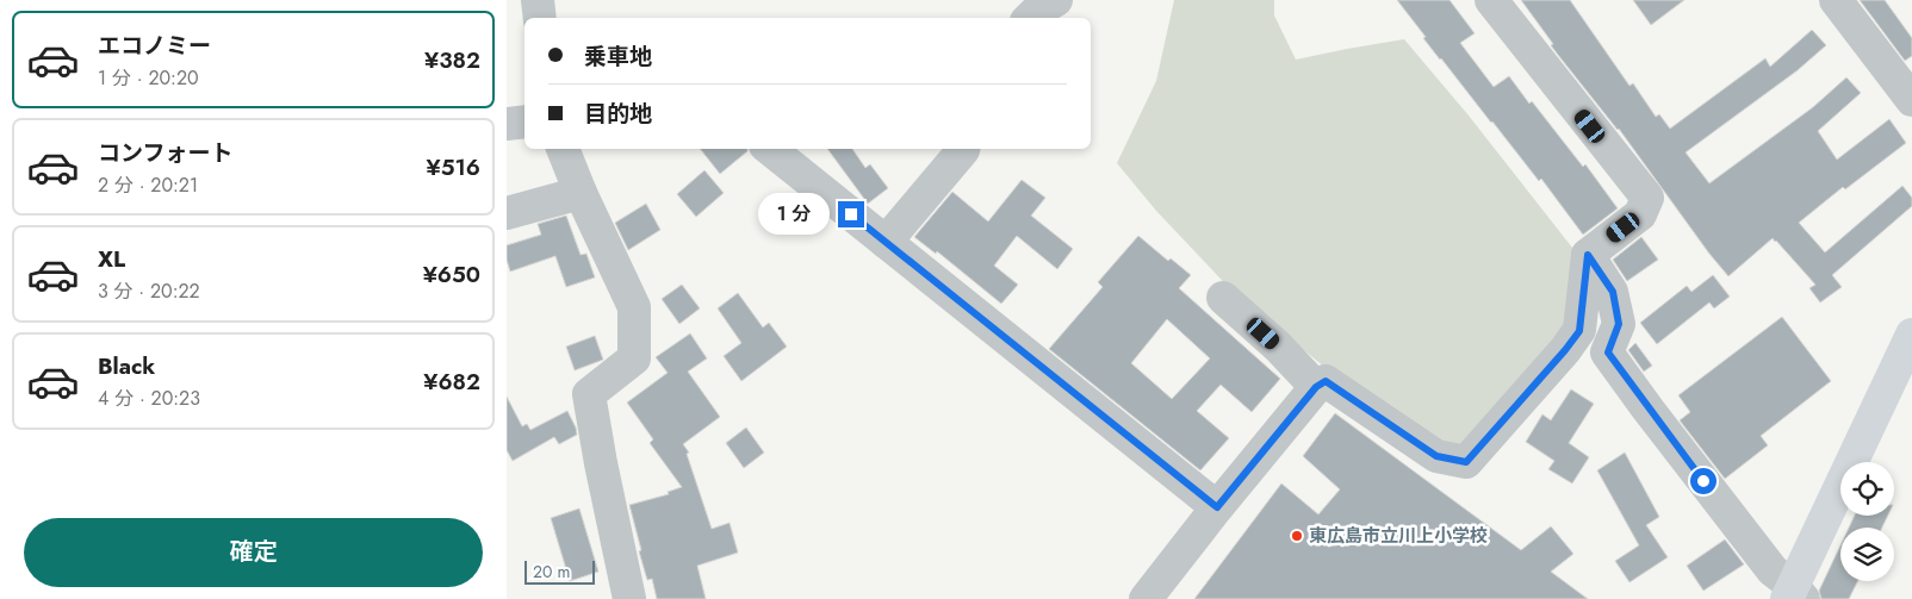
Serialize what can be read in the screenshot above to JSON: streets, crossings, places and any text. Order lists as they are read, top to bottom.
{
  "places": ["東広島市立川上小学校"],
  "scale_bar": "20 m",
  "page": {
    "list": [
      {
        "name": "エコノミー",
        "note": "1 分 · 20:20",
        "value": "¥382"
      },
      {
        "name": "コンフォート",
        "note": "2 分 · 20:21",
        "value": "¥516"
      },
      {
        "name": "XL",
        "note": "3 分 · 20:22",
        "value": "¥650"
      },
      {
        "name": "Black",
        "note": "4 分 · 20:23",
        "value": "¥682"
      }
    ],
    "banner": ["乗車地", "目的地"],
    "bubble": "1 分",
    "buttons": "確定",
    "scale": "20 m"
  }
}
